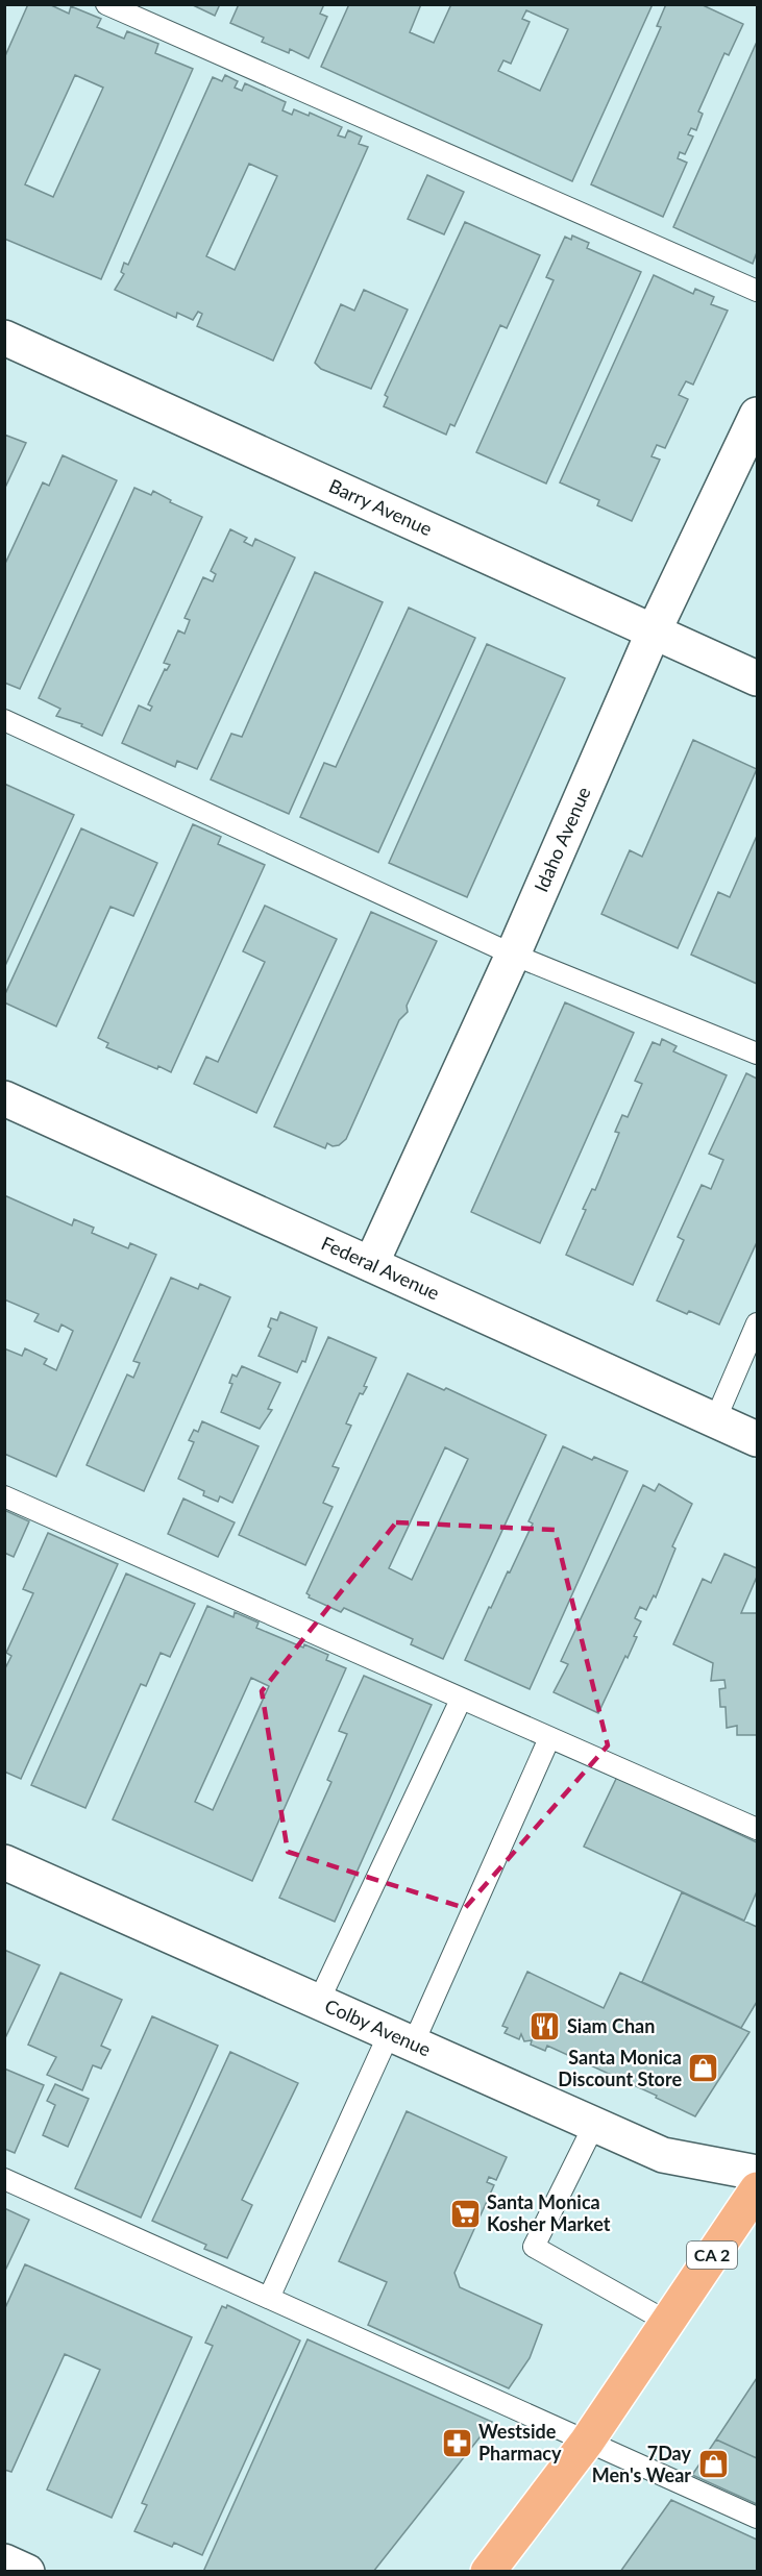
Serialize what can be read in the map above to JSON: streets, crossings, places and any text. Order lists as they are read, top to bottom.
{
  "streets": {
    "main road": ["CA 2"],
    "street": [
      "Barry Avenue",
      "Idaho Avenue",
      "Federal Avenue",
      "Colby Avenue"
    ]
  },
  "crossings": [
    ["Barry Avenue", "Idaho Avenue"],
    ["Idaho Avenue", "Federal Avenue"]
  ],
  "places": {
    "restaurant": ["Siam Chan"],
    "shop": ["Santa Monica Discount Store", "7Day Men's Wear"],
    "supermarket": ["Santa Monica Kosher Market"],
    "pharmacy": ["Westside Pharmacy"]
  }
}
